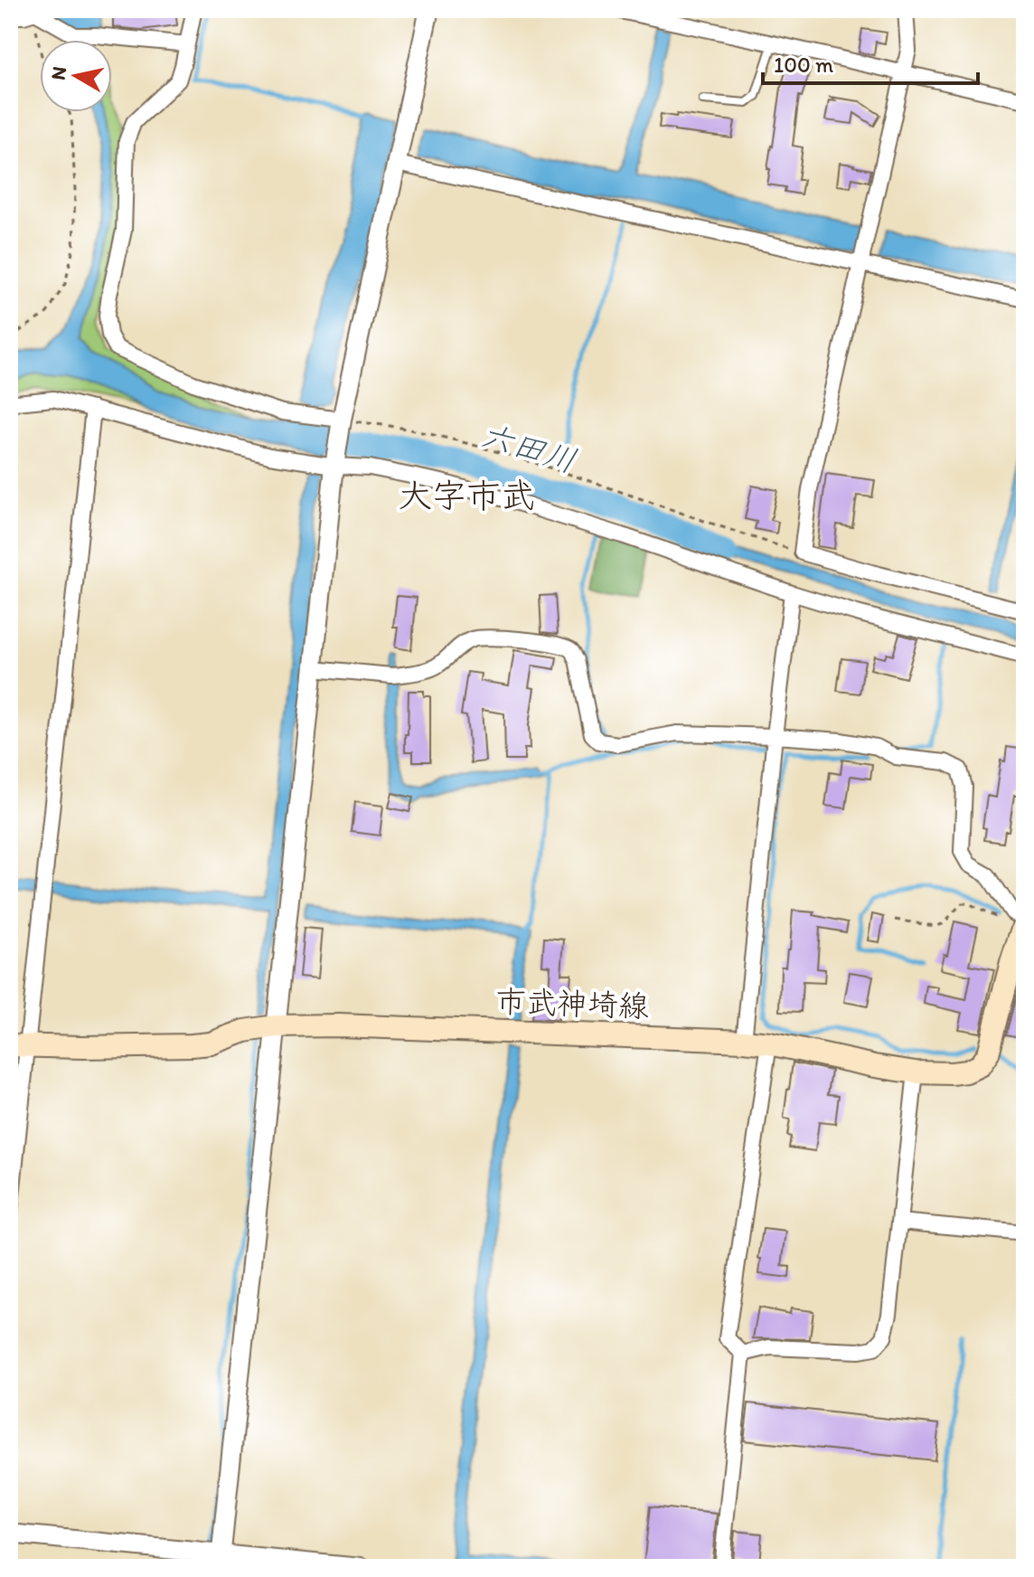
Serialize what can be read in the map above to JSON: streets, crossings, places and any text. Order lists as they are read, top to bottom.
{
  "streets": {
    "main road": ["市武神埼線"]
  },
  "districts": ["大字市武"],
  "water": ["六田川"],
  "scale_bar": "100 m",
  "north": "left"
}
